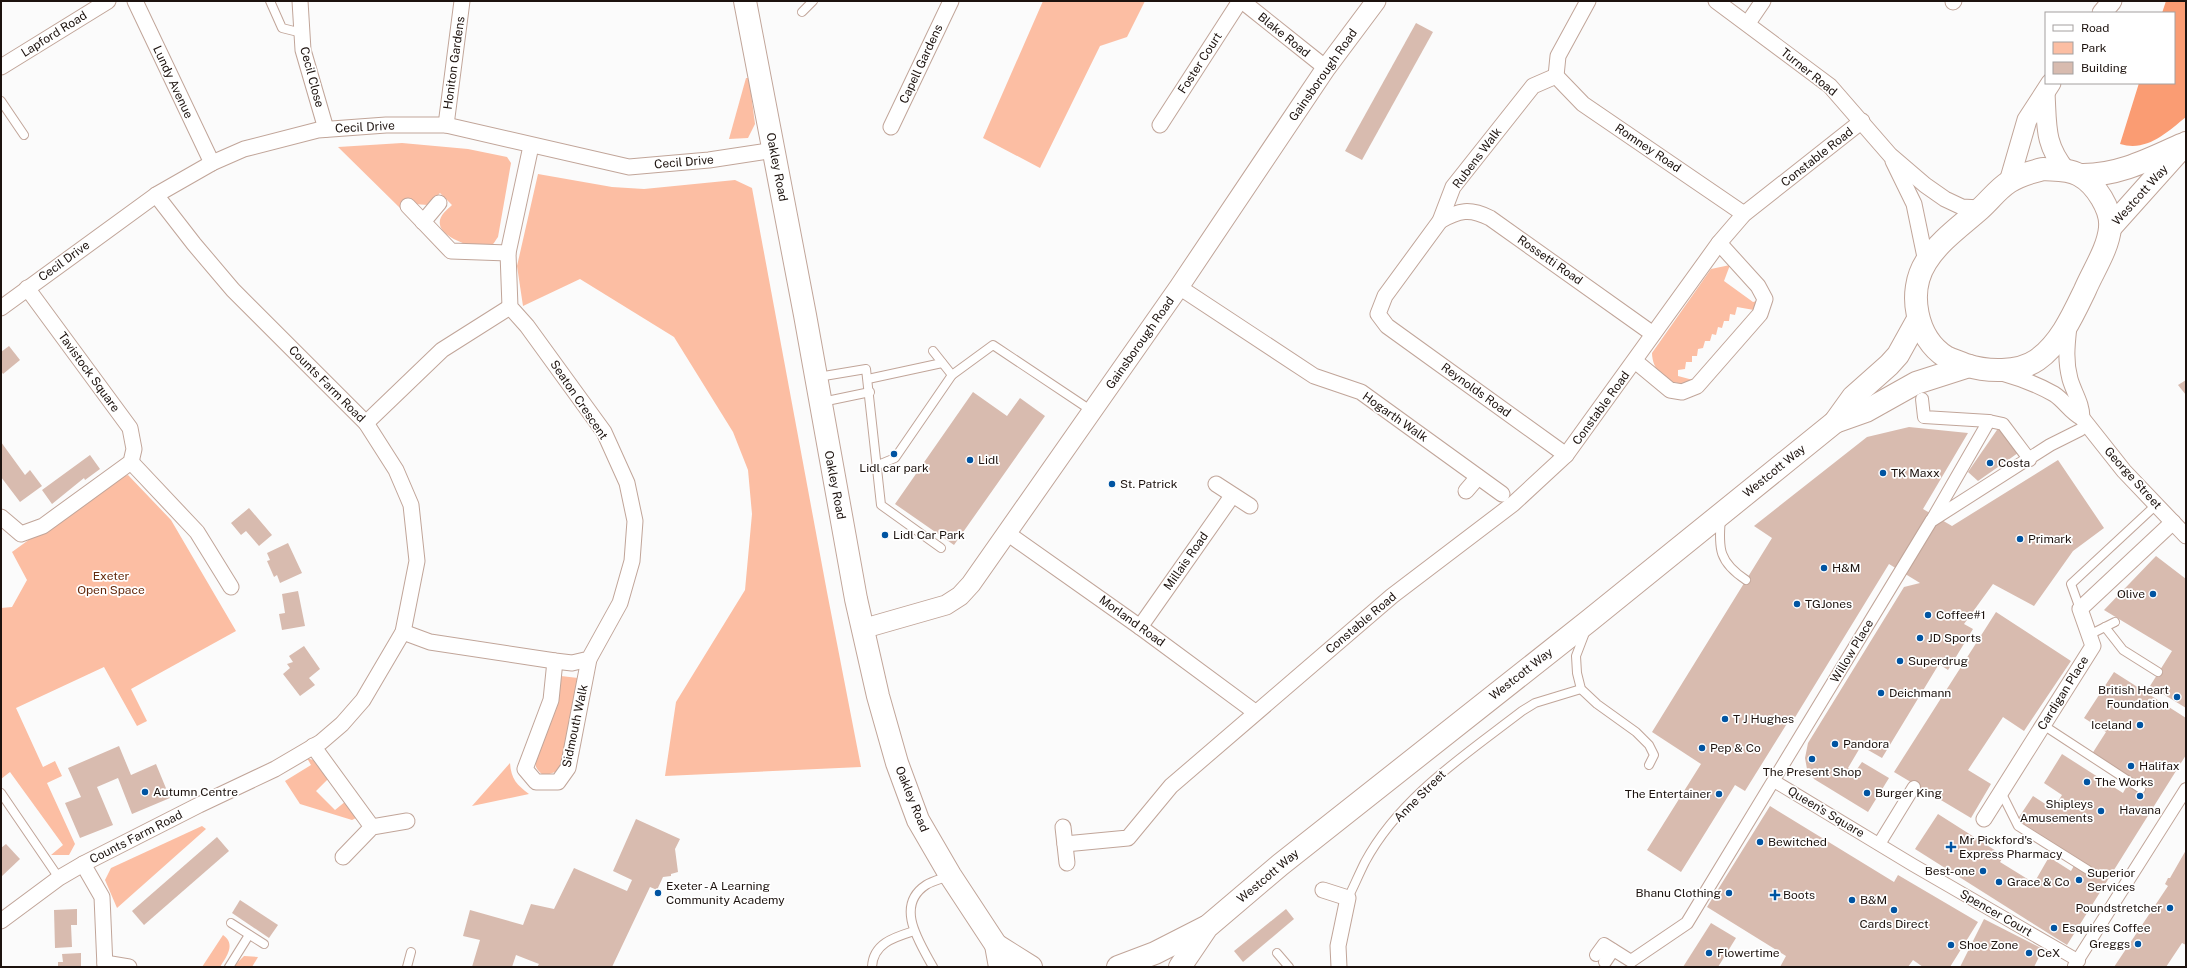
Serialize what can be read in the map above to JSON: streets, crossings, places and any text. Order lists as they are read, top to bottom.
{
  "streets": {
    "main road": ["Oakley Road", "Westcott Way"],
    "street": [
      "Lapford Road",
      "Blake Road",
      "Honiton Gardens",
      "Foster Court",
      "Capell Gardens",
      "Turner Road",
      "Gainsborough Road",
      "Cecil Close",
      "Lundy Avenue",
      "Cecil Drive",
      "Romney Road",
      "Constable Road",
      "Rubens Walk",
      "Rossetti Road",
      "Tavistock Square",
      "Counts Farm Road",
      "Reynolds Road",
      "Seaton Crescent",
      "Hogarth Walk",
      "George Street",
      "Millais Road",
      "Morland Road",
      "Willow Place",
      "Cardigan Place",
      "Sidmouth Walk",
      "Anne Street",
      "Queen's Square",
      "Spencer Court"
    ]
  },
  "crossings": [
    ["Blake Road", "Foster Court"],
    ["Blake Road", "Gainsborough Road"],
    ["Honiton Gardens", "Cecil Drive"],
    ["Turner Road", "Constable Road"],
    ["Turner Road", "Westcott Way"],
    ["Gainsborough Road", "Oakley Road"],
    ["Gainsborough Road", "Hogarth Walk"],
    ["Gainsborough Road", "Morland Road"],
    ["Cecil Close", "Cecil Drive"],
    ["Lundy Avenue", "Cecil Drive"],
    ["Cecil Drive", "Oakley Road"],
    ["Cecil Drive", "Tavistock Square"],
    ["Cecil Drive", "Counts Farm Road"],
    ["Romney Road", "Constable Road"],
    ["Romney Road", "Rubens Walk"],
    ["Constable Road", "Rossetti Road"],
    ["Constable Road", "Reynolds Road"],
    ["Constable Road", "Morland Road"],
    ["Rubens Walk", "Rossetti Road"],
    ["Rubens Walk", "Reynolds Road"],
    ["Seaton Crescent", "Sidmouth Walk"],
    ["George Street", "Willow Place"],
    ["Millais Road", "Morland Road"],
    ["Willow Place", "Queen's Square"],
    ["Queen's Square", "Spencer Court"]
  ],
  "parks": ["Exeter Open Space"],
  "places": {
    "other": [
      "Lidl car park",
      "Lidl",
      "Costa",
      "TK Maxx",
      "St. Patrick",
      "Lidl Car Park",
      "Primark",
      "H&M",
      "Olive",
      "TGJones",
      "Coffee#1",
      "JD Sports",
      "Superdrug",
      "Deichmann",
      "British Heart Foundation",
      "T J Hughes",
      "Iceland",
      "Pandora",
      "Pep & Co",
      "The Present Shop",
      "Halifax",
      "The Works",
      "Autumn Centre",
      "Burger King",
      "The Entertainer",
      "Havana",
      "Shipleys Amusements",
      "Bewitched",
      "Best-one",
      "Superior Services",
      "Grace & Co",
      "Exeter - A Learning Community Academy",
      "Bhanu Clothing",
      "B&M",
      "Poundstretcher",
      "Cards Direct",
      "Esquires Coffee",
      "Greggs",
      "Shoe Zone",
      "Flowertime",
      "CeX"
    ],
    "health": ["Mr Pickford's Express Pharmacy", "Boots"]
  },
  "legend": ["Road", "Park", "Building"]
}
